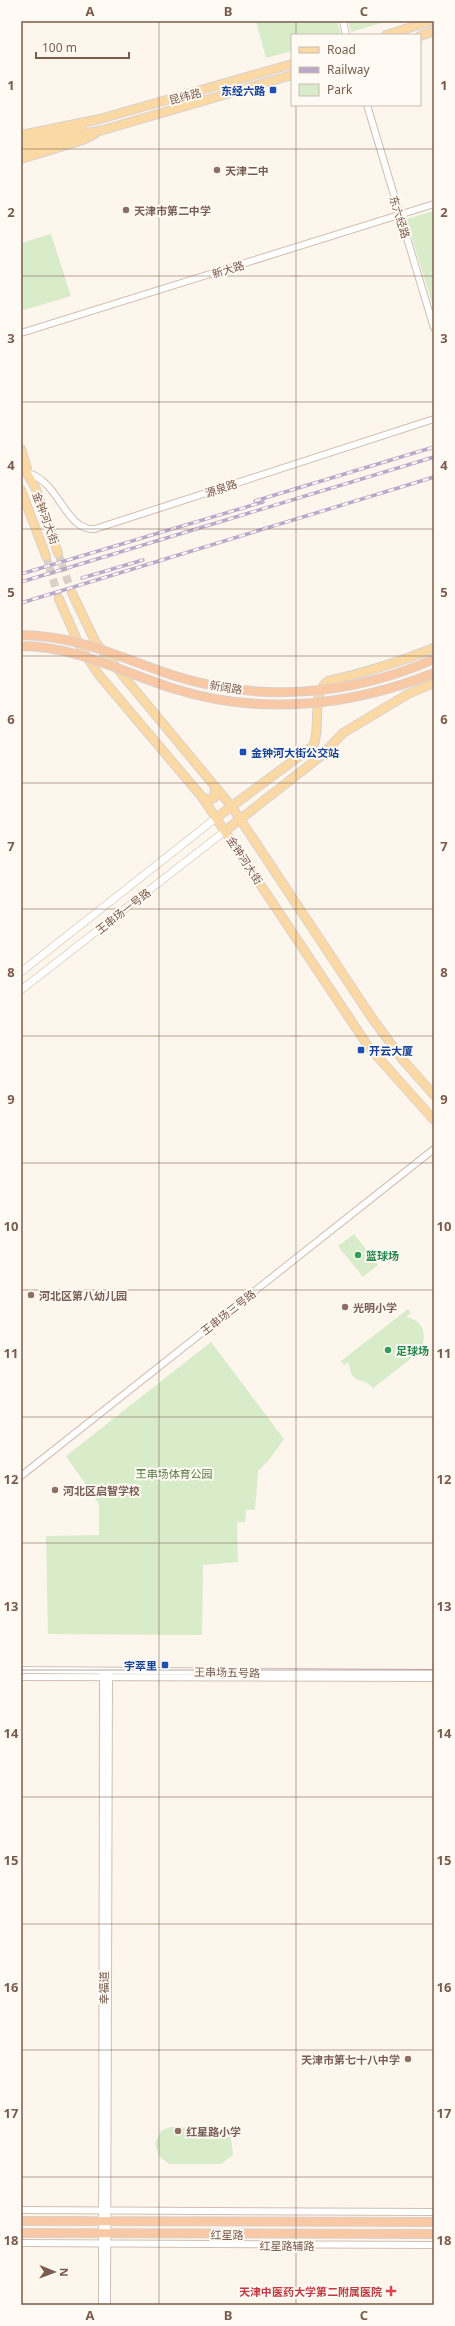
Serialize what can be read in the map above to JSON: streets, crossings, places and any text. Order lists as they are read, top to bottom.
{
  "streets": {
    "highway": ["新阔路", "红星路"],
    "main road": ["昆纬路", "金钟河大街", "王串场一号路"],
    "street": [
      "东六经路",
      "新大路",
      "源泉路",
      "王串场三号路",
      "王串场五号路",
      "幸福道",
      "红星路辅路"
    ]
  },
  "crossings": [
    ["东六经路", "新大路"],
    ["源泉路", "金钟河大街"],
    ["金钟河大街", "王串场一号路"],
    ["王串场五号路", "幸福道"],
    ["幸福道", "红星路"],
    ["幸福道", "红星路辅路"]
  ],
  "parks": ["王串场体育公园"],
  "places": {
    "transit": [
      "东经六路",
      "金钟河大街公交站",
      "开云大厦",
      "宇萃里"
    ],
    "other": [
      "天津二中",
      "天津市第二中学",
      "篮球场",
      "河北区第八幼儿园",
      "光明小学",
      "足球场",
      "河北区启智学校",
      "天津市第七十八中学",
      "红星路小学"
    ],
    "health": ["天津中医药大学第二附属医院"]
  },
  "legend": ["Road", "Railway", "Park"],
  "scale_bar": "100 m",
  "north": "right",
  "grid": {
    "columns": ["A", "B", "C"],
    "rows": [
      "1",
      "2",
      "3",
      "4",
      "5",
      "6",
      "7",
      "8",
      "9",
      "10",
      "11",
      "12",
      "13",
      "14",
      "15",
      "16",
      "17",
      "18"
    ]
  }
}
